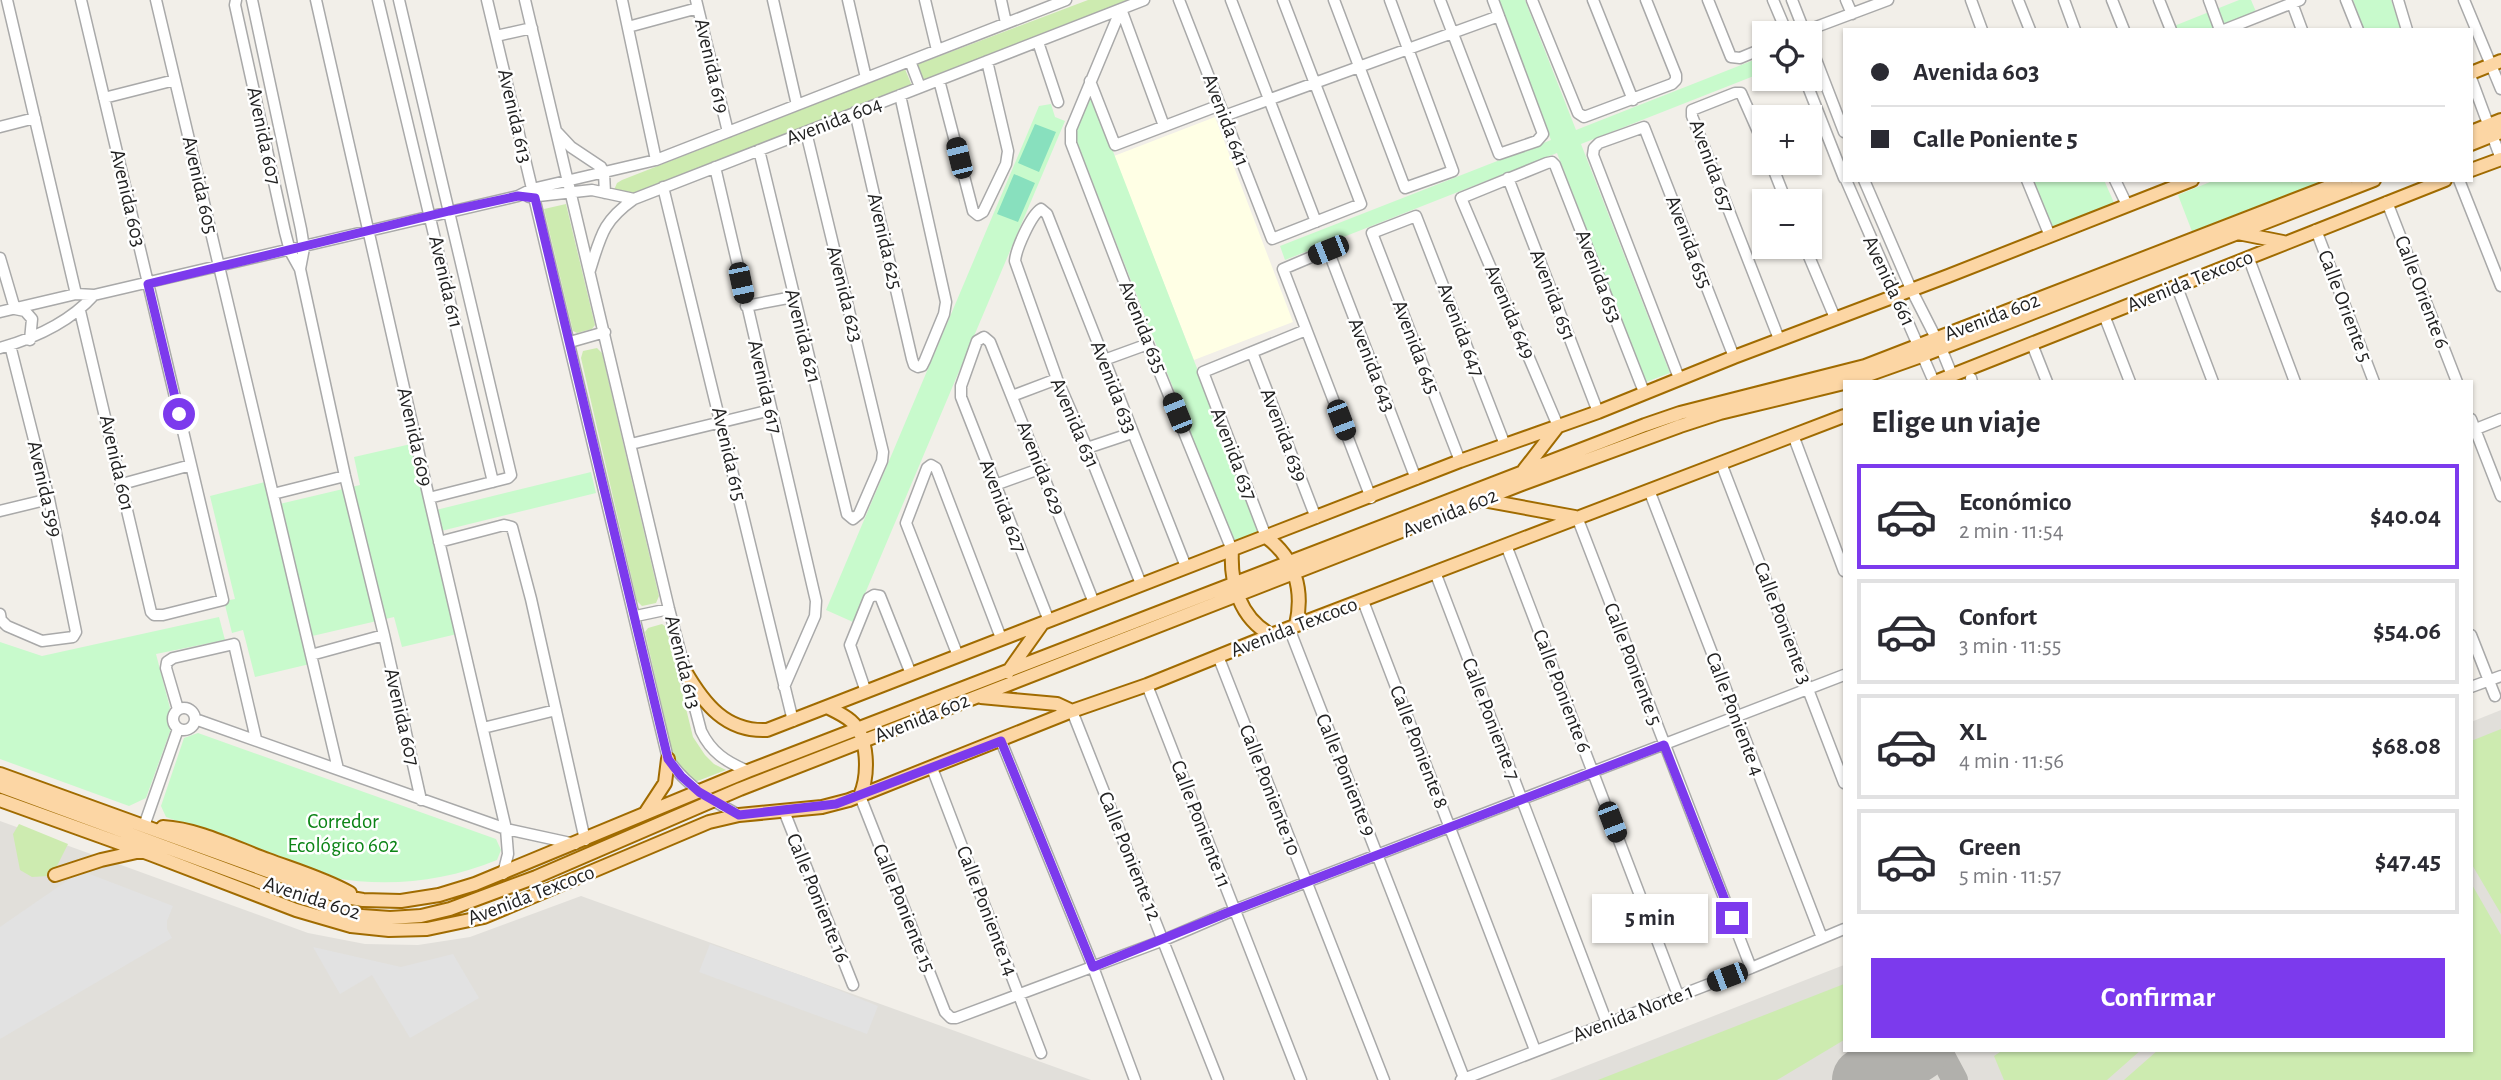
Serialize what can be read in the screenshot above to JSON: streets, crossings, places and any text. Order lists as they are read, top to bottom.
{
  "streets": {
    "main road": ["Avenida Texcoco", "Avenida 602"],
    "street": [
      "Avenida 619",
      "Avenida 613",
      "Avenida 641",
      "Avenida 604",
      "Avenida 607",
      "Avenida 657",
      "Avenida 605",
      "Avenida 603",
      "Avenida 625",
      "Avenida 655",
      "Avenida 653",
      "Avenida 661",
      "Avenida 611",
      "Calle Oriente 6",
      "Avenida 623",
      "Avenida 651",
      "Calle Oriente 5",
      "Avenida 649",
      "Avenida 635",
      "Avenida 647",
      "Avenida 621",
      "Avenida 645",
      "Avenida 643",
      "Avenida 617",
      "Avenida 633",
      "Avenida 631",
      "Avenida 639",
      "Avenida 609",
      "Avenida 615",
      "Avenida 637",
      "Avenida 601",
      "Avenida 629",
      "Avenida 599",
      "Avenida 627",
      "Calle Poniente 3",
      "Calle Poniente 5",
      "Calle Poniente 6",
      "Calle Poniente 4",
      "Calle Poniente 7",
      "Calle Poniente 8",
      "Calle Poniente 9",
      "Calle Poniente 10",
      "Calle Poniente 11",
      "Calle Poniente 12",
      "Calle Poniente 16",
      "Calle Poniente 15",
      "Calle Poniente 14",
      "Avenida Norte 1"
    ]
  },
  "crossings": [
    ["Avenida 619", "Avenida 604"],
    ["Avenida 613", "Avenida 604"],
    ["Avenida 613", "Avenida 602"],
    ["Avenida 604", "Avenida 607"],
    ["Avenida 604", "Avenida 605"],
    ["Avenida 604", "Avenida 603"],
    ["Avenida 604", "Avenida 625"],
    ["Avenida 604", "Avenida 611"],
    ["Avenida 604", "Avenida 623"],
    ["Avenida 604", "Avenida 621"],
    ["Avenida 604", "Avenida 617"],
    ["Avenida 604", "Avenida 609"],
    ["Avenida 604", "Avenida 615"],
    ["Avenida 657", "Avenida 602"],
    ["Avenida 603", "Avenida 601"],
    ["Avenida 655", "Avenida 653"],
    ["Avenida 655", "Avenida 602"],
    ["Avenida 653", "Avenida 651"],
    ["Avenida 653", "Avenida 649"],
    ["Avenida 653", "Avenida 602"],
    ["Avenida 661", "Avenida Texcoco"],
    ["Avenida 661", "Avenida 602"],
    ["Avenida Texcoco", "Calle Oriente 6"],
    ["Avenida Texcoco", "Calle Oriente 5"],
    ["Avenida Texcoco", "Calle Poniente 3"],
    ["Avenida Texcoco", "Calle Poniente 5"],
    ["Avenida Texcoco", "Calle Poniente 6"],
    ["Avenida Texcoco", "Calle Poniente 4"],
    ["Avenida Texcoco", "Calle Poniente 7"],
    ["Avenida Texcoco", "Calle Poniente 8"],
    ["Avenida Texcoco", "Calle Poniente 9"],
    ["Avenida Texcoco", "Calle Poniente 10"],
    ["Avenida Texcoco", "Calle Poniente 11"],
    ["Avenida Texcoco", "Calle Poniente 12"],
    ["Avenida Texcoco", "Calle Poniente 16"],
    ["Avenida Texcoco", "Calle Poniente 15"],
    ["Avenida Texcoco", "Calle Poniente 14"],
    ["Avenida 623", "Avenida 621"],
    ["Avenida 651", "Avenida 649"],
    ["Avenida 651", "Avenida 602"],
    ["Avenida 649", "Avenida 602"],
    ["Avenida 602", "Avenida 635"],
    ["Avenida 602", "Avenida 647"],
    ["Avenida 602", "Avenida 645"],
    ["Avenida 602", "Avenida 643"],
    ["Avenida 602", "Avenida 633"],
    ["Avenida 602", "Avenida 631"],
    ["Avenida 602", "Avenida 639"],
    ["Avenida 602", "Avenida 609"],
    ["Avenida 602", "Avenida 615"],
    ["Avenida 602", "Avenida 637"],
    ["Avenida 602", "Avenida 629"],
    ["Avenida 602", "Avenida 627"],
    ["Avenida 647", "Avenida 645"],
    ["Avenida 617", "Avenida 615"],
    ["Avenida 633", "Avenida 631"],
    ["Avenida 639", "Avenida 637"],
    ["Avenida 629", "Avenida 627"],
    ["Calle Poniente 5", "Avenida Norte 1"],
    ["Calle Poniente 6", "Avenida Norte 1"],
    ["Calle Poniente 4", "Avenida Norte 1"],
    ["Calle Poniente 7", "Avenida Norte 1"],
    ["Calle Poniente 8", "Avenida Norte 1"],
    ["Calle Poniente 9", "Avenida Norte 1"],
    ["Calle Poniente 15", "Calle Poniente 14"]
  ],
  "parks": ["Corredor Ecológico 602"],
  "page": {
    "map_buttons": ["+", "−"],
    "banner": ["Avenida 603", "Calle Poniente 5"],
    "heading": "Elige un viaje",
    "list": [
      {
        "name": "Económico",
        "note": "2 min · 11:54",
        "value": "$40.04"
      },
      {
        "name": "Confort",
        "note": "3 min · 11:55",
        "value": "$54.06"
      },
      {
        "name": "XL",
        "note": "4 min · 11:56",
        "value": "$68.08"
      },
      {
        "name": "Green",
        "note": "5 min · 11:57",
        "value": "$47.45"
      }
    ],
    "bubble": "5 min",
    "buttons": "Confirmar"
  }
}
